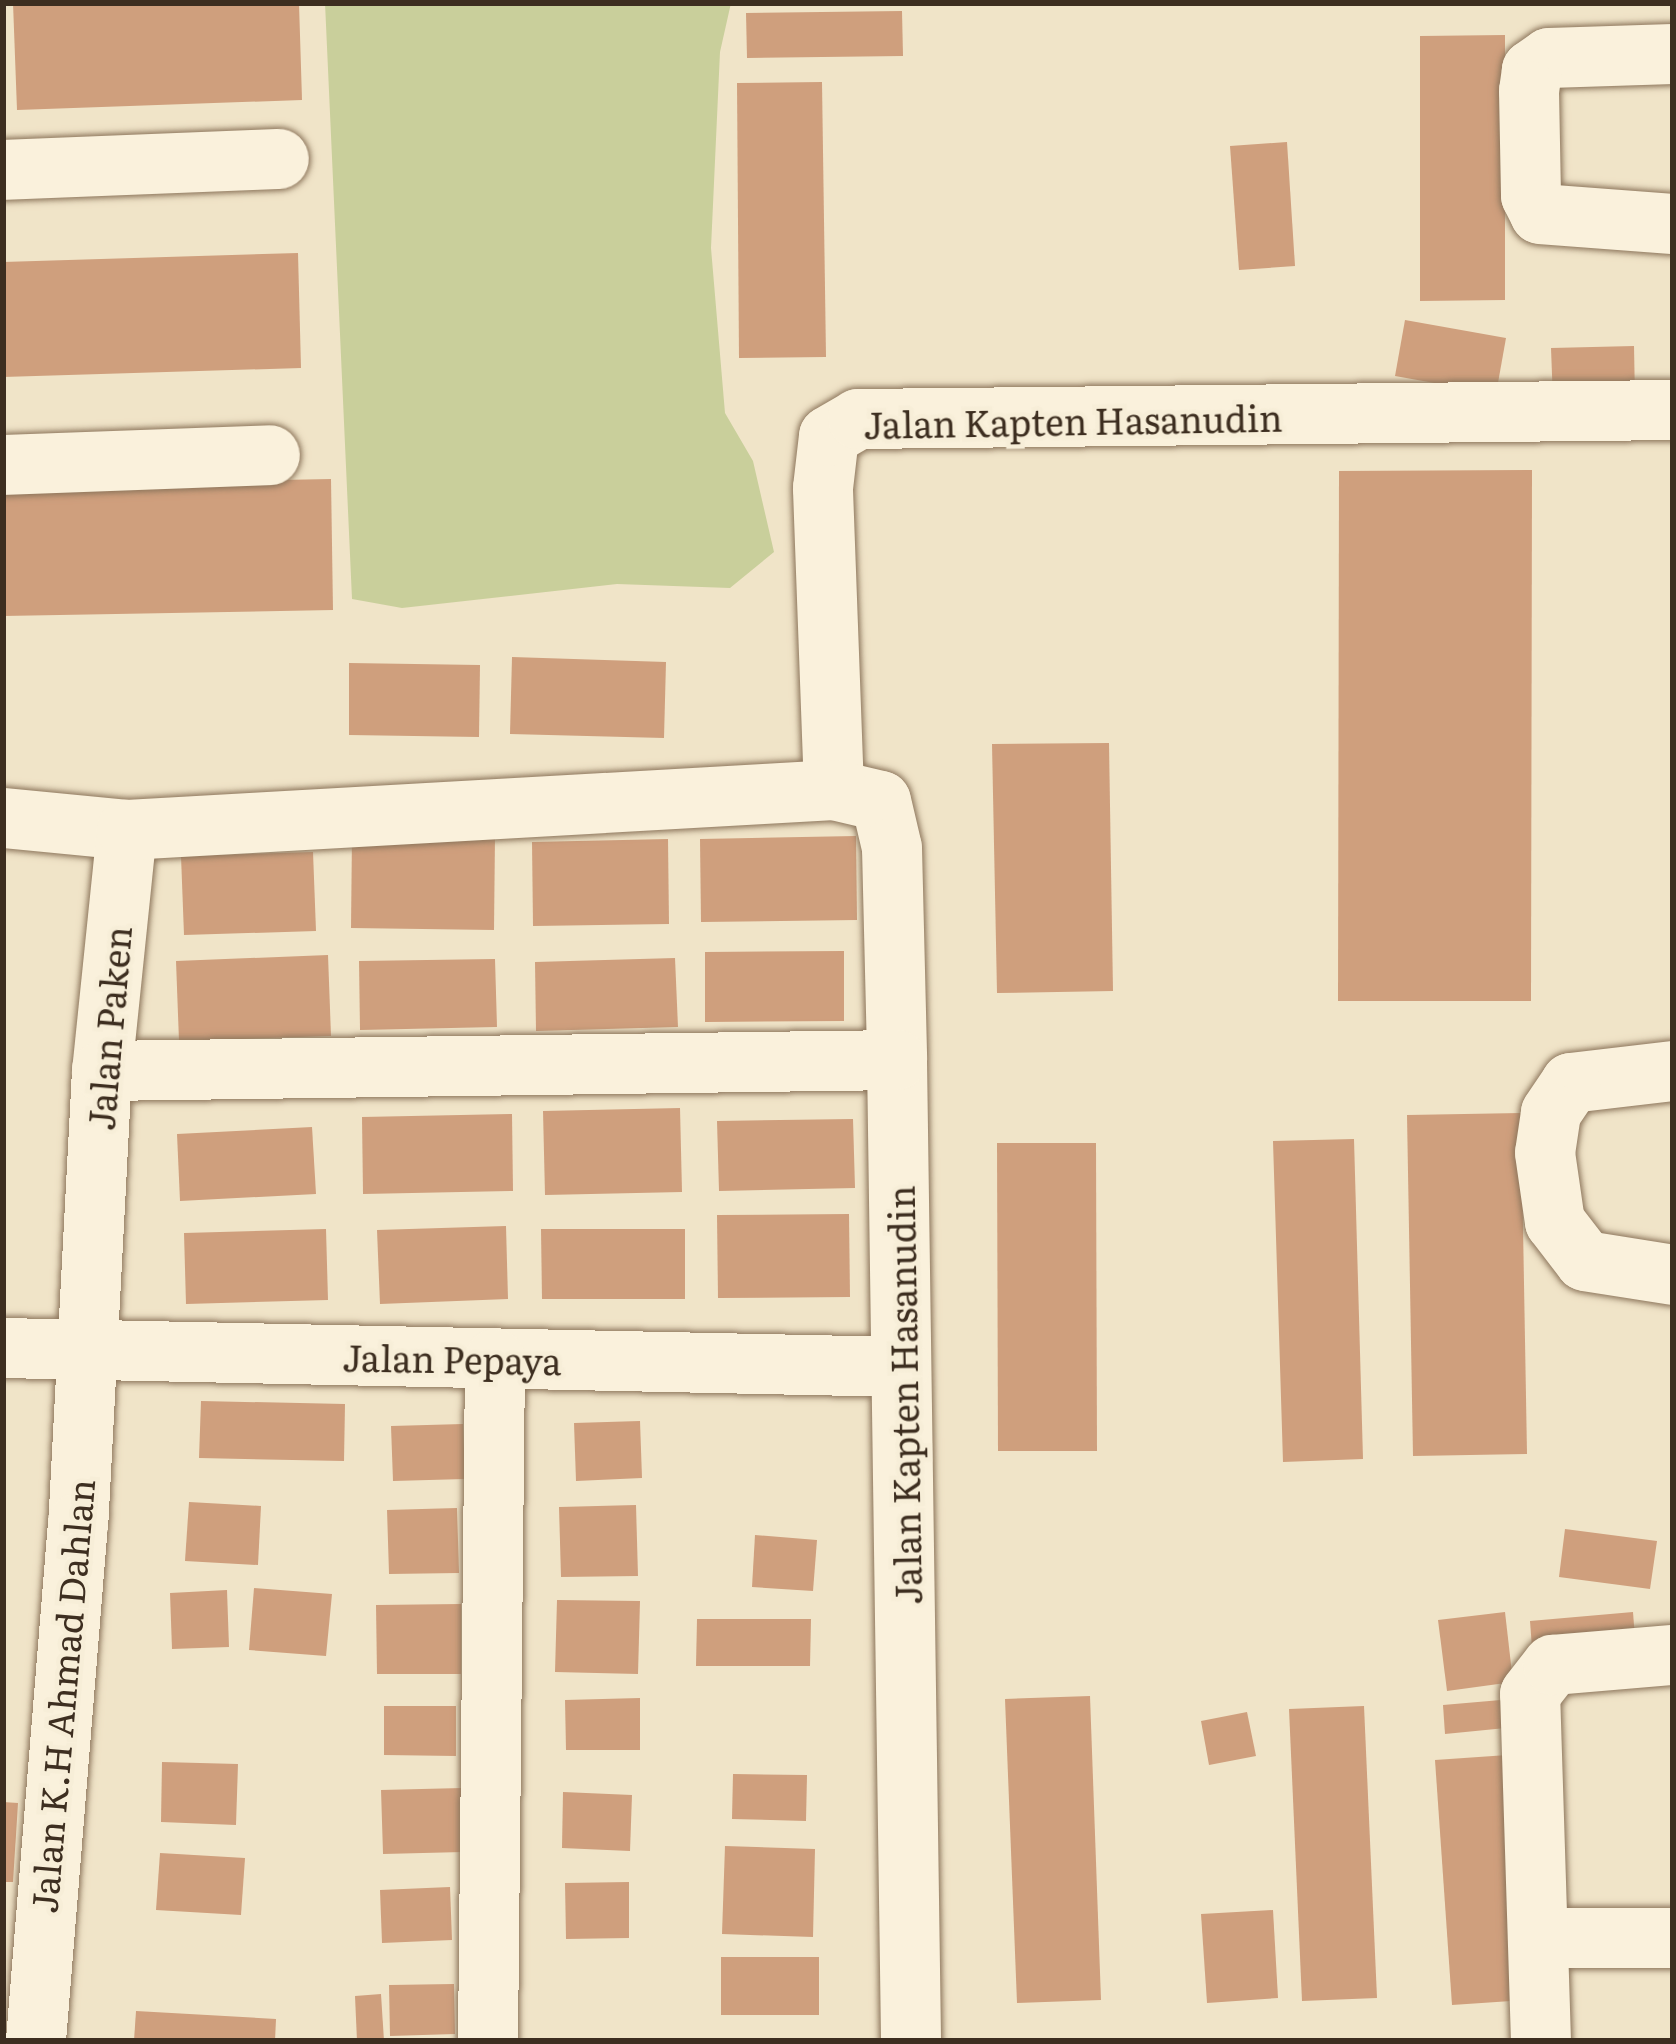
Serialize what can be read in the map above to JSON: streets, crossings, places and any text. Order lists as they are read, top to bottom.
{
  "streets": {
    "street": [
      "Jalan Kapten Hasanudin",
      "Jalan Paken",
      "Jalan Pepaya",
      "Jalan K.H Ahmad Dahlan"
    ]
  },
  "crossings": [
    ["Jalan Kapten Hasanudin", "Jalan Paken"],
    ["Jalan Kapten Hasanudin", "Jalan Pepaya"],
    ["Jalan Paken", "Jalan Pepaya"],
    ["Jalan Paken", "Jalan K.H Ahmad Dahlan"],
    ["Jalan Pepaya", "Jalan K.H Ahmad Dahlan"]
  ]
}
